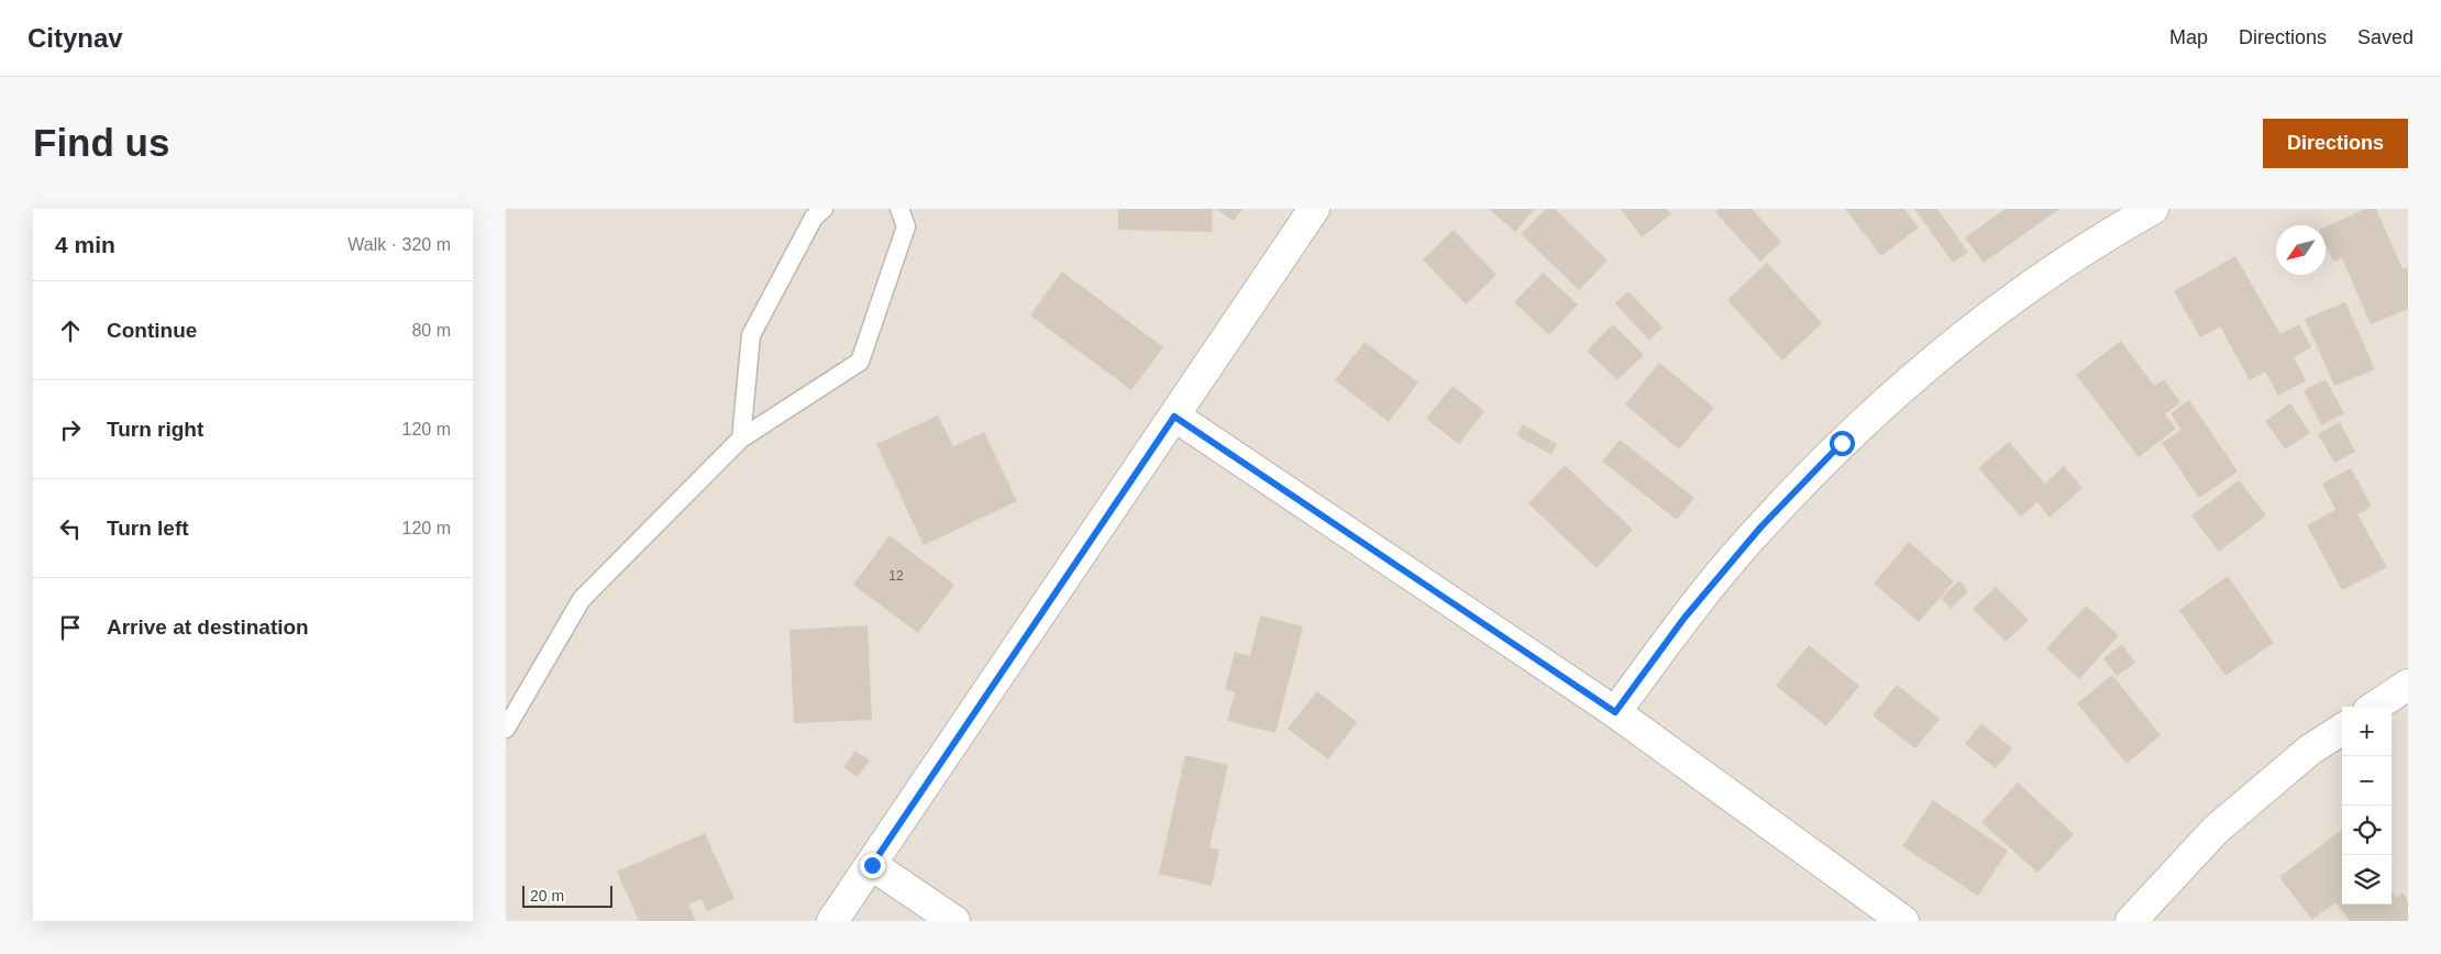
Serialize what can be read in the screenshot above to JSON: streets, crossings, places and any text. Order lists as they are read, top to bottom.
{
  "house_numbers": ["12"],
  "scale_bar": "20 m",
  "north": "bottom left",
  "page": {
    "header": "Citynav",
    "nav": ["Map", "Directions", "Saved"],
    "buttons": "Directions",
    "title": "Find us",
    "heading": ["4 min", "Walk · 320 m"],
    "list": [
      ["Continue", "80 m"],
      ["Turn right", "120 m"],
      ["Turn left", "120 m"],
      "Arrive at destination"
    ],
    "map_buttons": ["+", "−"],
    "scale": "20 m"
  }
}
